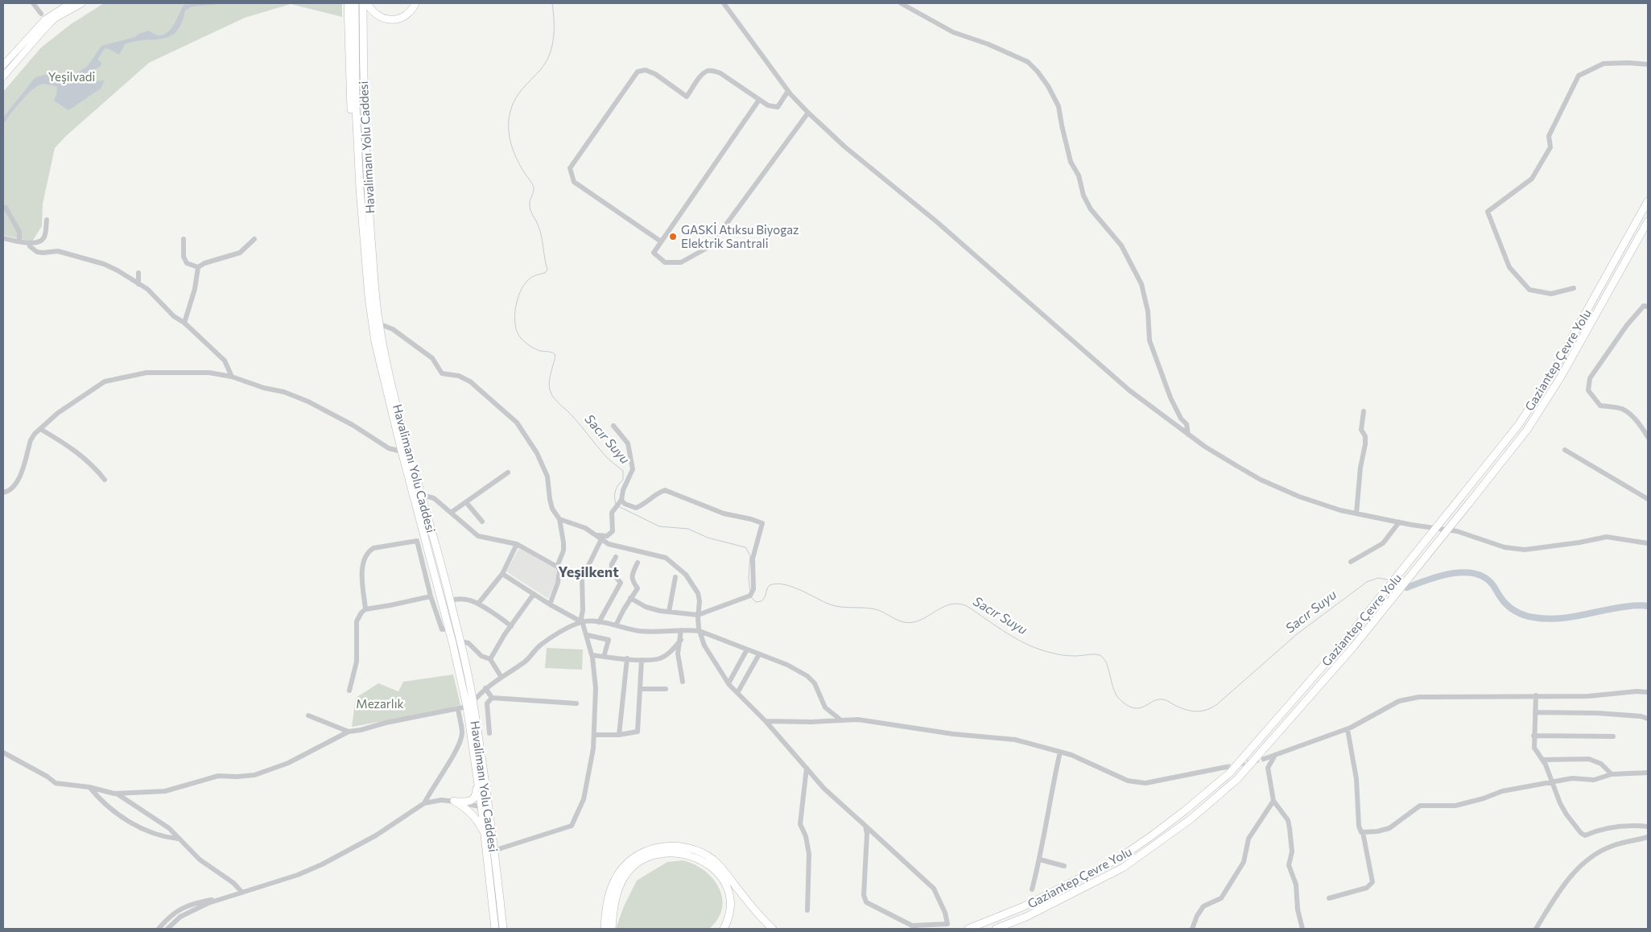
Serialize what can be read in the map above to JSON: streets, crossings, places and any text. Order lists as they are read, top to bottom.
{
  "streets": {
    "highway": ["Havalimanı Yolu Caddesi", "Gaziantep Çevre Yolu"]
  },
  "districts": ["Yeşilkent"],
  "water": ["Sacır Suyu"],
  "parks": ["Yeşilvadi", "Mezarlık"],
  "places": ["GASKİ Atıksu Biyogaz Elektrik Santrali"]
}
